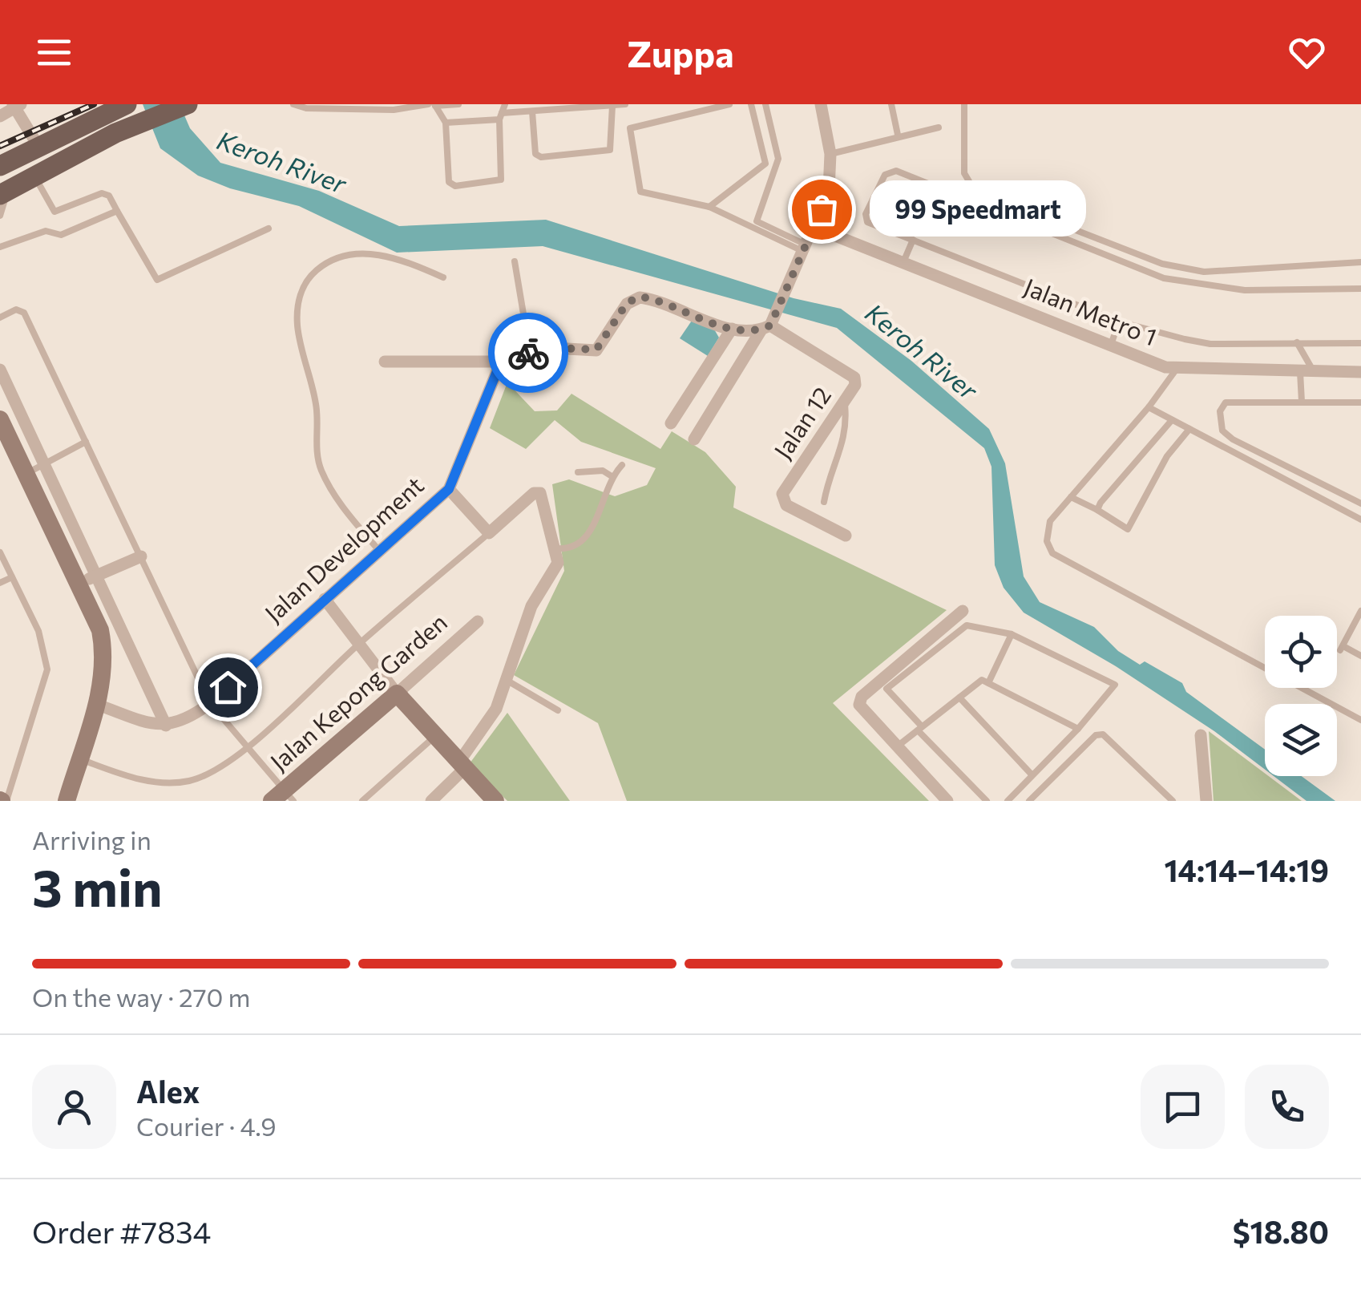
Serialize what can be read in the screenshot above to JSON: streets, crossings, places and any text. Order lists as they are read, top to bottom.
{
  "streets": {
    "street": [
      "Jalan Metro 1",
      "Jalan 12",
      "Jalan Development",
      "Jalan Kepong Garden"
    ]
  },
  "water": ["Keroh River"],
  "places": ["99 Speedmart"],
  "page": {
    "header": "Zuppa",
    "bubble": "99 Speedmart",
    "heading": ["3 min", "Arriving in", "14:14–14:19"],
    "panel": [
      "Alex",
      "Courier · 4.9",
      "Order #7834",
      "$18.80"
    ],
    "bar": "On the way · 270 m"
  }
}
